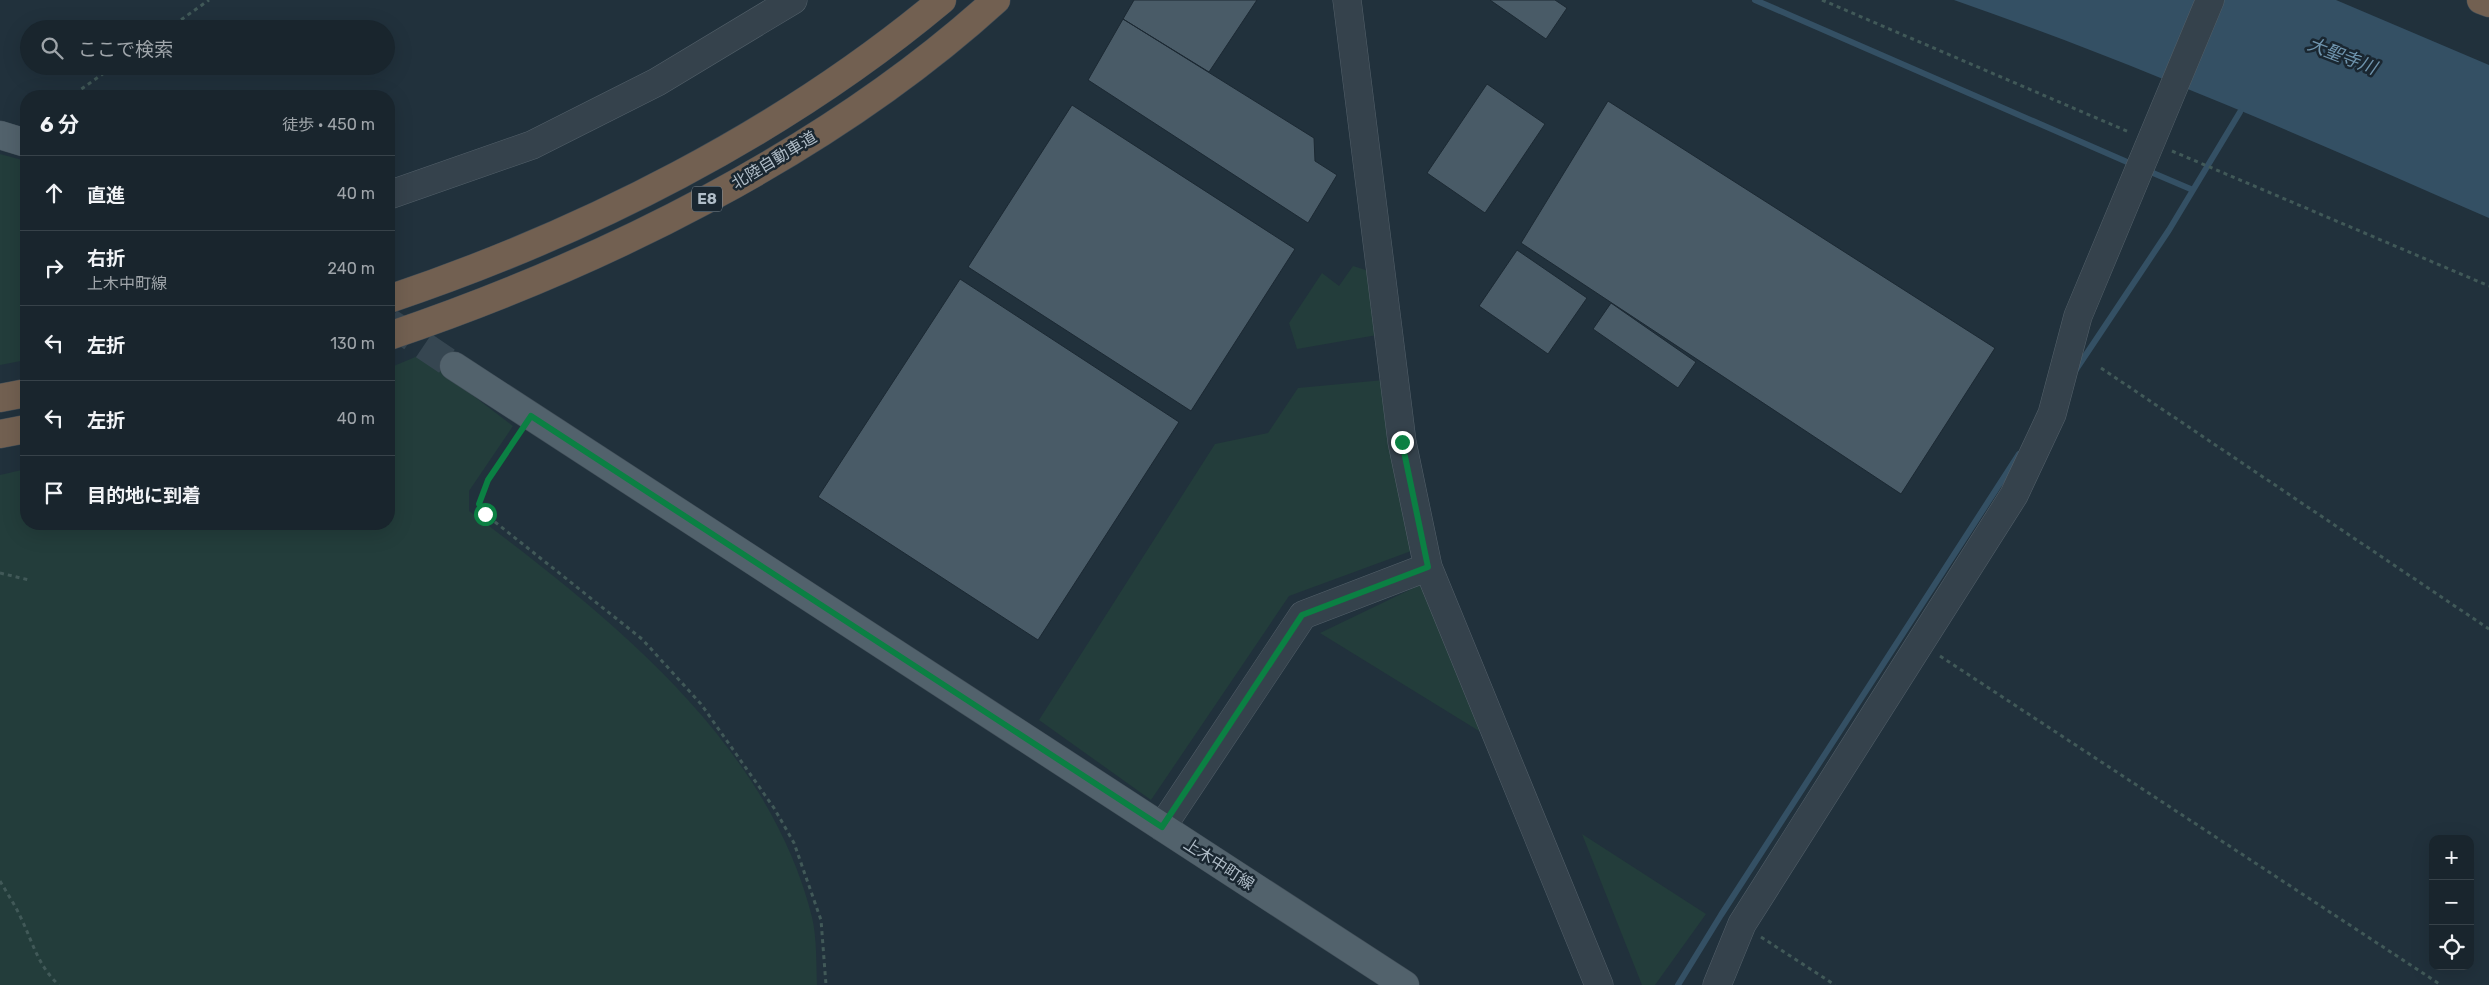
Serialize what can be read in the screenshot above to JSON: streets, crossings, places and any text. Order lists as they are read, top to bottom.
{
  "streets": {
    "highway": ["北陸自動車道", "E8"],
    "main road": ["上木中町線"]
  },
  "water": ["大聖寺川"],
  "page": {
    "search": "ここで検索",
    "heading": ["6 分", "徒歩 · 450 m"],
    "list": [
      ["直進", "40 m"],
      ["右折", "上木中町線", "240 m"],
      ["左折", "130 m"],
      ["左折", "40 m"],
      "目的地に到着"
    ],
    "map_buttons": ["+", "−"]
  }
}
